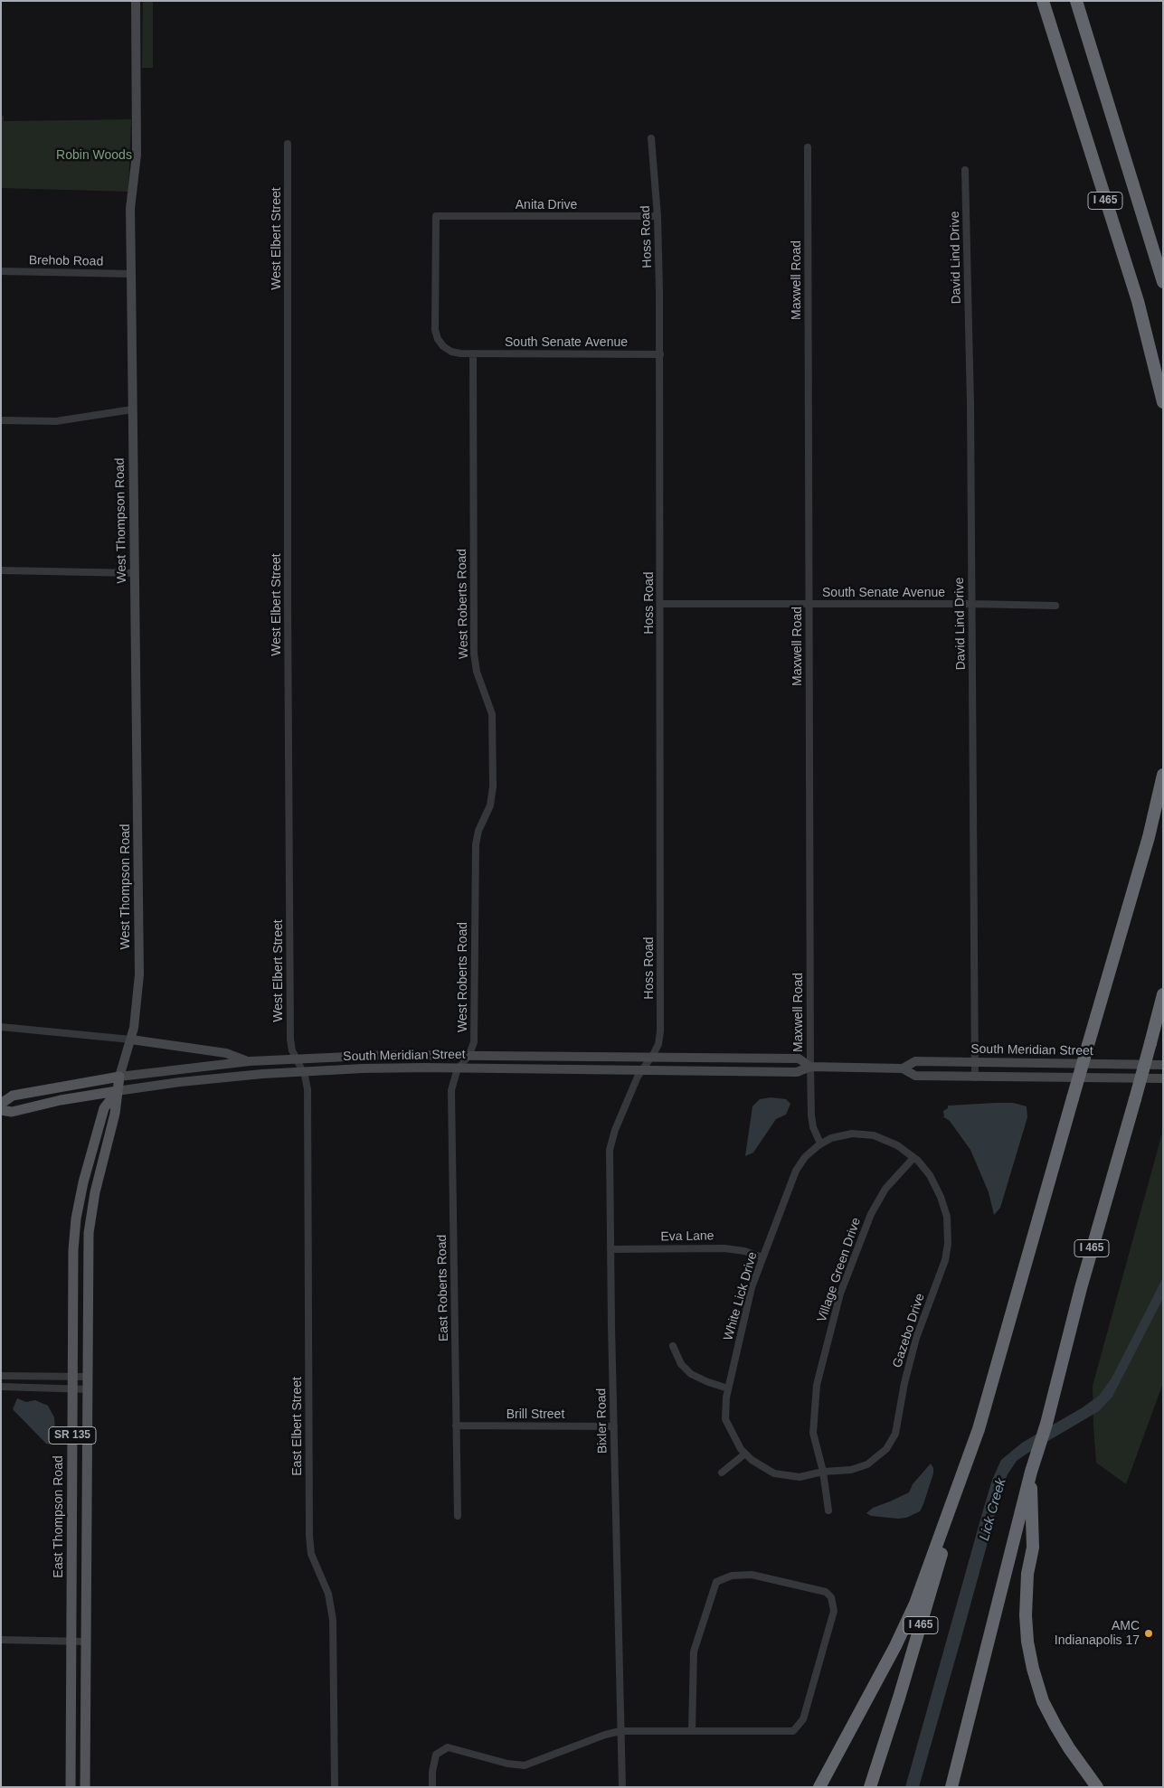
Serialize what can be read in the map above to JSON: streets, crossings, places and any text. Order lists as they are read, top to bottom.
{
  "streets": {
    "highway": ["I 465"],
    "main road": [
      "West Thompson Road",
      "South Meridian Street",
      "SR 135",
      "East Thompson Road"
    ],
    "street": [
      "Anita Drive",
      "Hoss Road",
      "West Elbert Street",
      "David Lind Drive",
      "Brehob Road",
      "Maxwell Road",
      "South Senate Avenue",
      "West Roberts Road",
      "Eva Lane",
      "Village Green Drive",
      "East Roberts Road",
      "White Lick Drive",
      "Gazebo Drive",
      "Brill Street",
      "Bixler Road",
      "East Elbert Street"
    ]
  },
  "crossings": [
    ["Anita Drive", "Hoss Road"],
    ["Anita Drive", "South Senate Avenue"],
    ["Anita Drive", "West Roberts Road"],
    ["Hoss Road", "South Senate Avenue"],
    ["Hoss Road", "South Meridian Street"],
    ["Hoss Road", "Bixler Road"],
    ["West Elbert Street", "South Meridian Street"],
    ["West Elbert Street", "East Elbert Street"],
    ["David Lind Drive", "South Senate Avenue"],
    ["David Lind Drive", "South Meridian Street"],
    ["Brehob Road", "West Thompson Road"],
    ["Maxwell Road", "South Senate Avenue"],
    ["Maxwell Road", "South Meridian Street"],
    ["Maxwell Road", "White Lick Drive"],
    ["South Senate Avenue", "West Roberts Road"],
    ["West Thompson Road", "South Meridian Street"],
    ["West Thompson Road", "East Thompson Road"],
    ["West Roberts Road", "South Meridian Street"],
    ["West Roberts Road", "East Roberts Road"],
    ["South Meridian Street", "East Roberts Road"],
    ["South Meridian Street", "Bixler Road"],
    ["South Meridian Street", "East Elbert Street"],
    ["South Meridian Street", "East Thompson Road"],
    ["Eva Lane", "White Lick Drive"],
    ["Eva Lane", "Bixler Road"],
    ["Village Green Drive", "White Lick Drive"],
    ["Village Green Drive", "Gazebo Drive"],
    ["East Roberts Road", "Brill Street"],
    ["White Lick Drive", "Gazebo Drive"],
    ["Brill Street", "Bixler Road"]
  ],
  "water": ["Lick Creek"],
  "parks": ["Robin Woods"],
  "places": ["AMC Indianapolis 17"]
}
